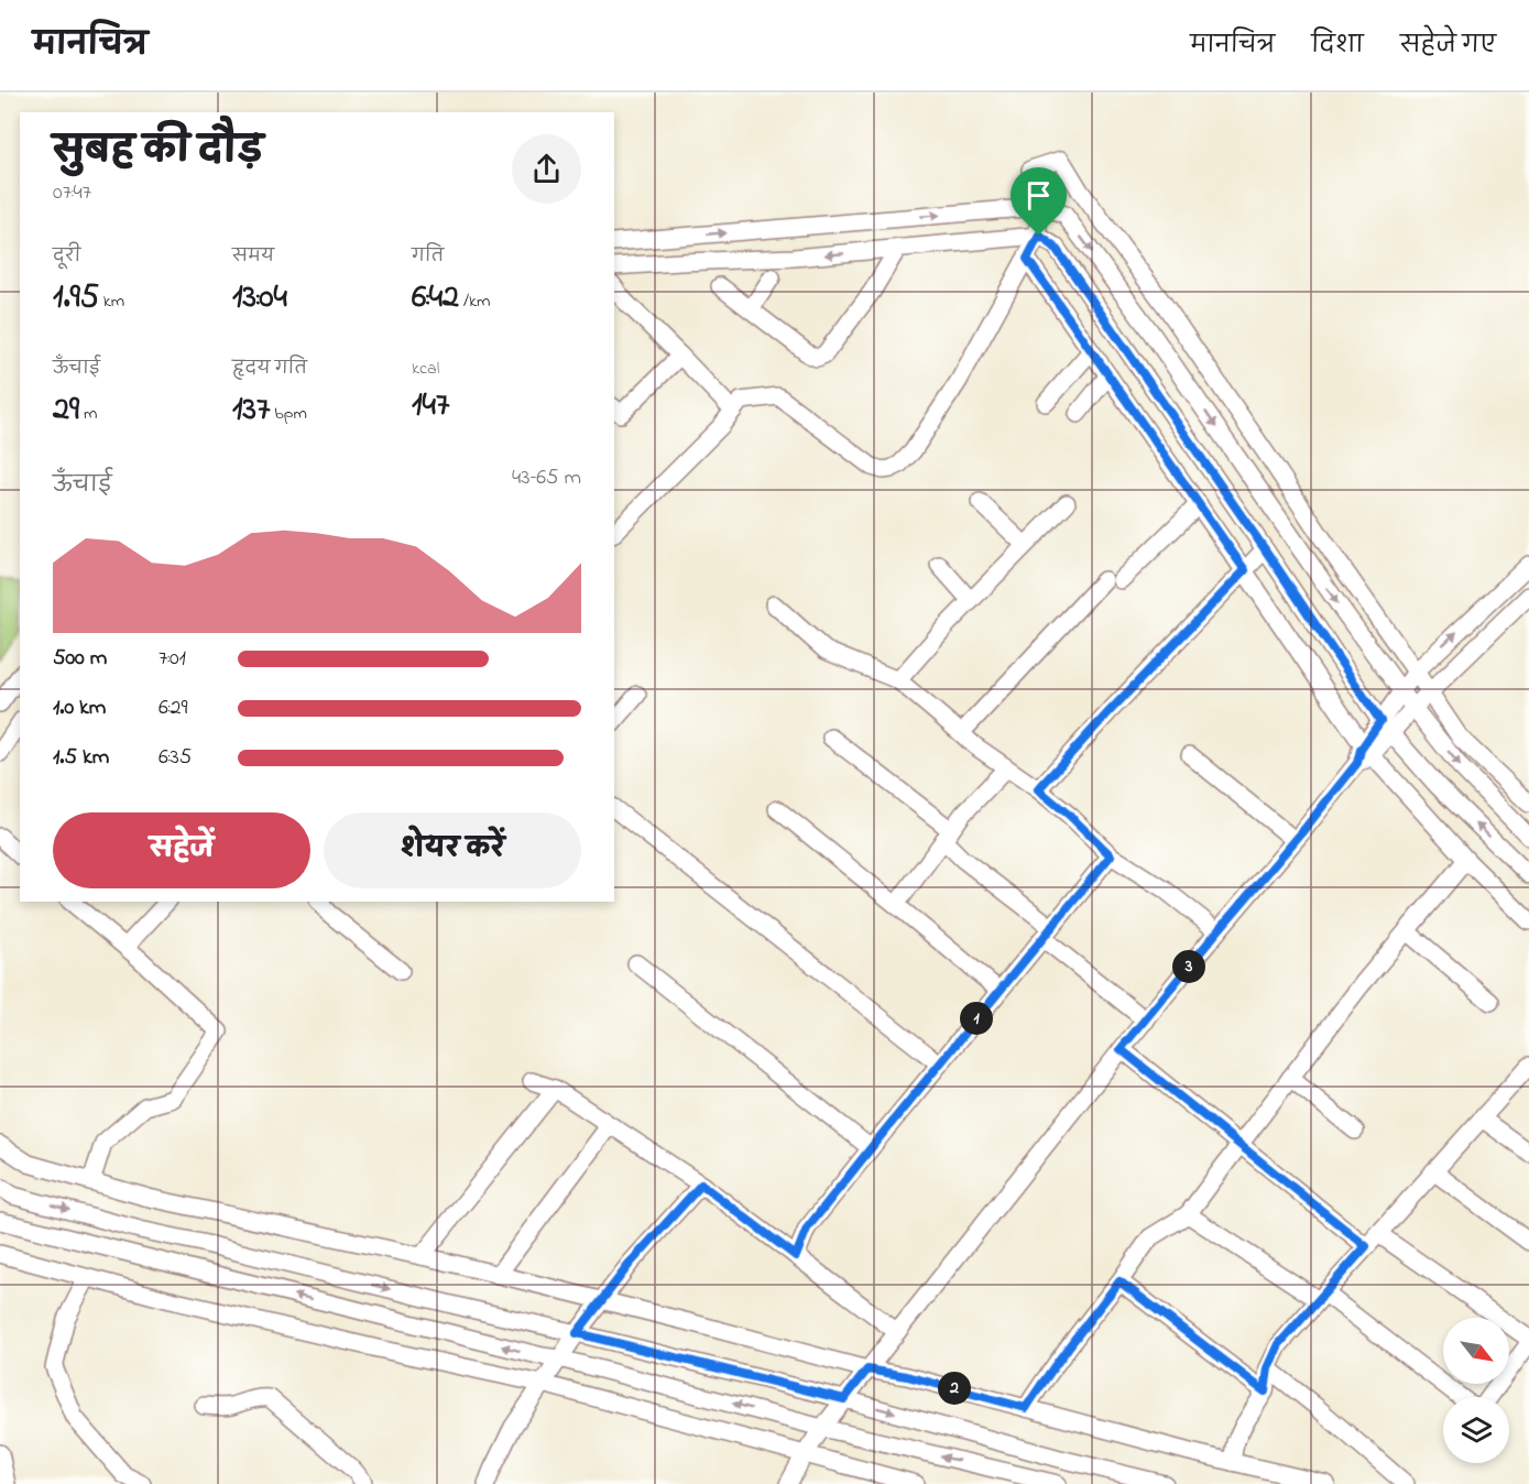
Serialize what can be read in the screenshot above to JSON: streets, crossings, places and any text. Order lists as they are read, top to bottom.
{
  "north": "bottom right",
  "page": {
    "header": "मानचित्र",
    "nav": ["मानचित्र", "दिशा", "सहेजे गए"],
    "heading": ["सुबह की दौड़", "07:47"],
    "stats": [
      ["दूरी", "1.95 km"],
      ["समय", "13:04"],
      ["गति", "6:42 /km"],
      ["ऊँचाई", "29 m"],
      ["हृदय गति", "137 bpm"],
      ["kcal", "147"]
    ],
    "chart": ["ऊँचाई", "43–65 m"],
    "list": [
      {
        "name": "500 m",
        "note": "7:01"
      },
      {
        "name": "1.0 km",
        "note": "6:29"
      },
      {
        "name": "1.5 km",
        "note": "6:35"
      }
    ],
    "buttons": ["सहेजें", "शेयर करें"],
    "pins": ["3", "1", "2"]
  }
}
